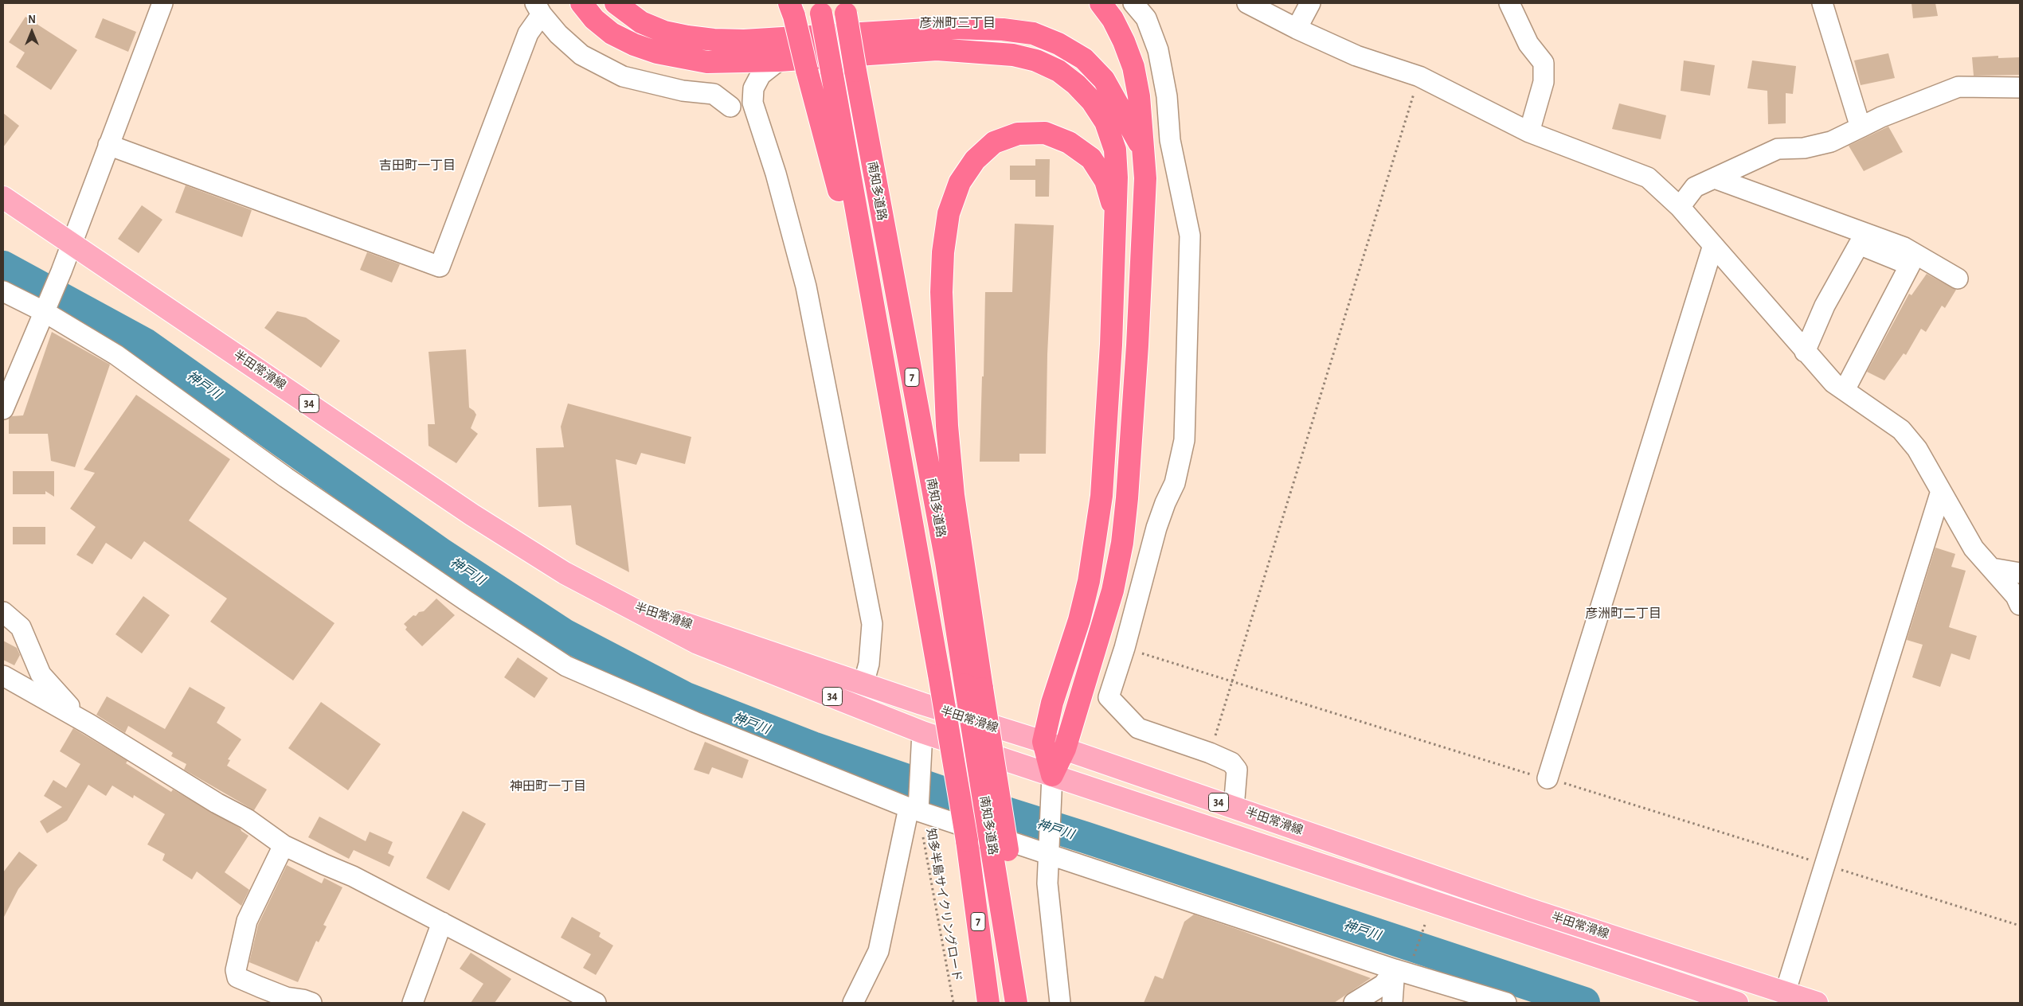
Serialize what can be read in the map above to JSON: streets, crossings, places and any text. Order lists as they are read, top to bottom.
{
  "streets": {
    "highway": ["南知多道路", "7"],
    "main road": ["半田常滑線", "34"],
    "path": ["知多半島サイクリングロード"]
  },
  "districts": [
    "彦洲町三丁目",
    "吉田町一丁目",
    "彦洲町二丁目",
    "神田町一丁目"
  ],
  "water": ["神戸川"],
  "north": "top"
}
